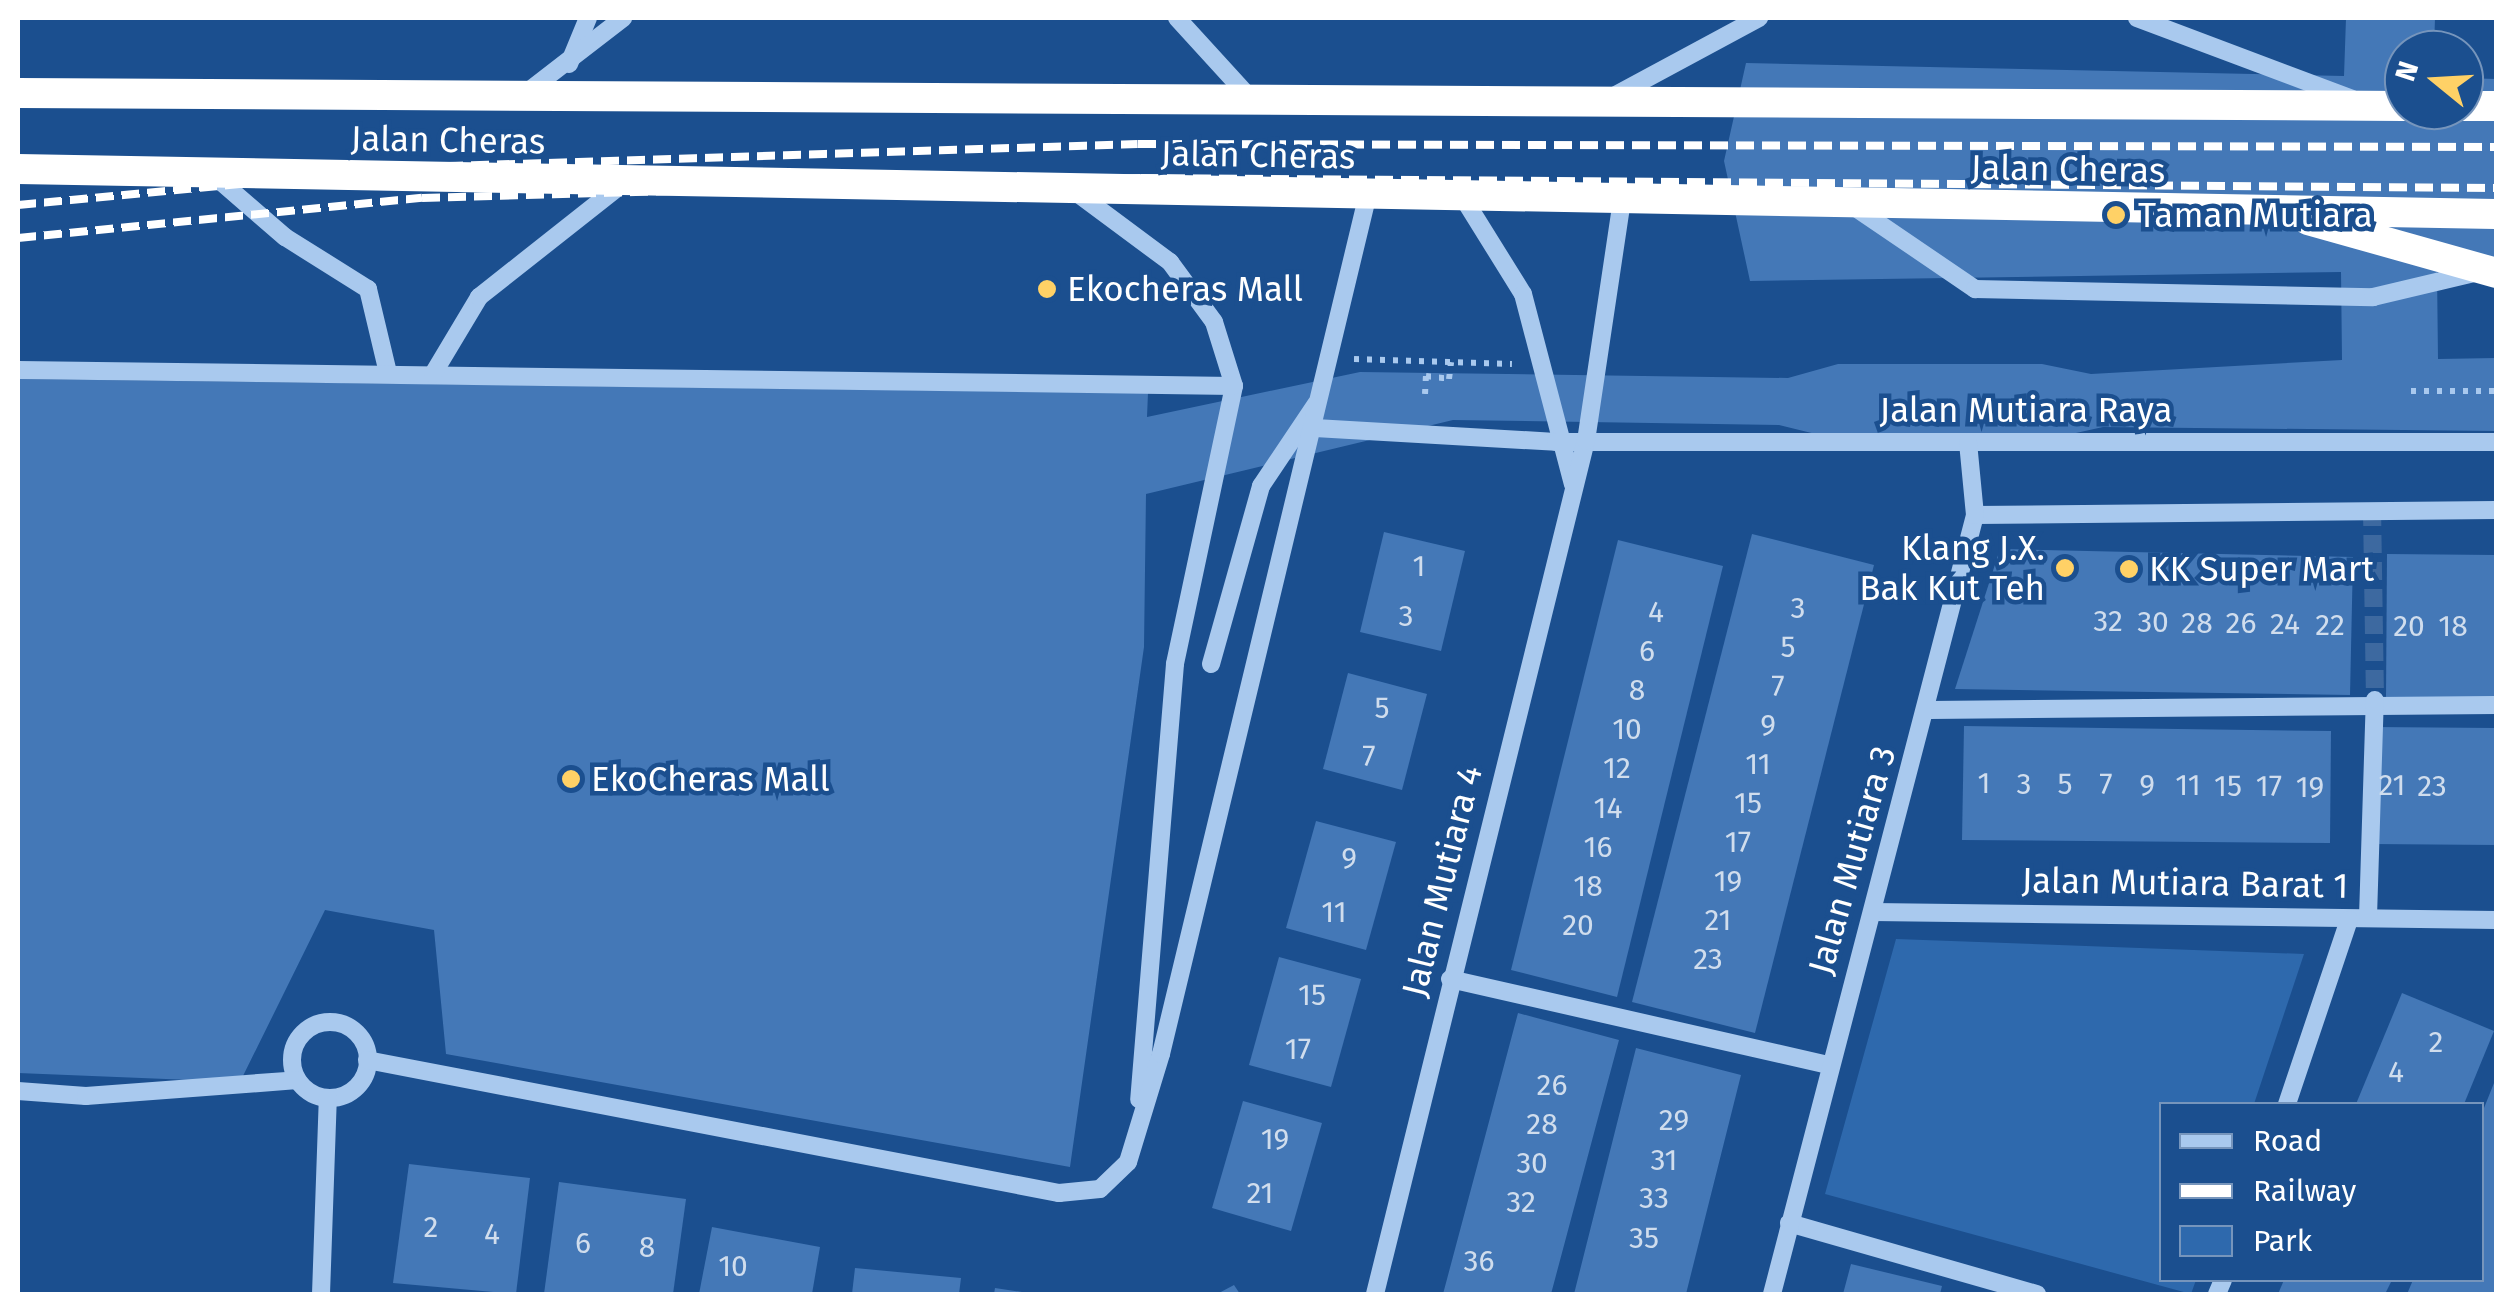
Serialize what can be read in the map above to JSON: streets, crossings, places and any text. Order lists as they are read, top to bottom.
{
  "streets": {
    "highway": ["Jalan Cheras"],
    "street": [
      "Jalan Mutiara Raya",
      "Jalan Mutiara 3",
      "Jalan Mutiara 4",
      "Jalan Mutiara Barat 1"
    ]
  },
  "crossings": [
    ["Jalan Cheras", "Jalan Mutiara 4"],
    ["Jalan Mutiara Raya", "Jalan Mutiara 3"],
    ["Jalan Mutiara Raya", "Jalan Mutiara 4"],
    ["Jalan Mutiara 3", "Jalan Mutiara Barat 1"]
  ],
  "places": [
    "Taman Mutiara",
    "Ekocheras Mall",
    "Klang J.X. Bak Kut Teh",
    "KK Super Mart",
    "EkoCheras Mall"
  ],
  "house_numbers": [
    "1",
    "3",
    "4",
    "3",
    "32",
    "30",
    "28",
    "26",
    "24",
    "22",
    "20",
    "18",
    "5",
    "6",
    "7",
    "8",
    "5",
    "9",
    "10",
    "7",
    "11",
    "12",
    "1",
    "3",
    "5",
    "7",
    "9",
    "11",
    "21",
    "15",
    "17",
    "23",
    "19",
    "15",
    "14",
    "17",
    "16",
    "9",
    "19",
    "18",
    "11",
    "21",
    "20",
    "23",
    "15",
    "2",
    "17",
    "4",
    "26",
    "29",
    "28",
    "19",
    "31",
    "30",
    "21",
    "33",
    "32",
    "2",
    "4",
    "35",
    "6",
    "8",
    "36",
    "10"
  ],
  "legend": ["Road", "Railway", "Park"],
  "north": "left"
}
